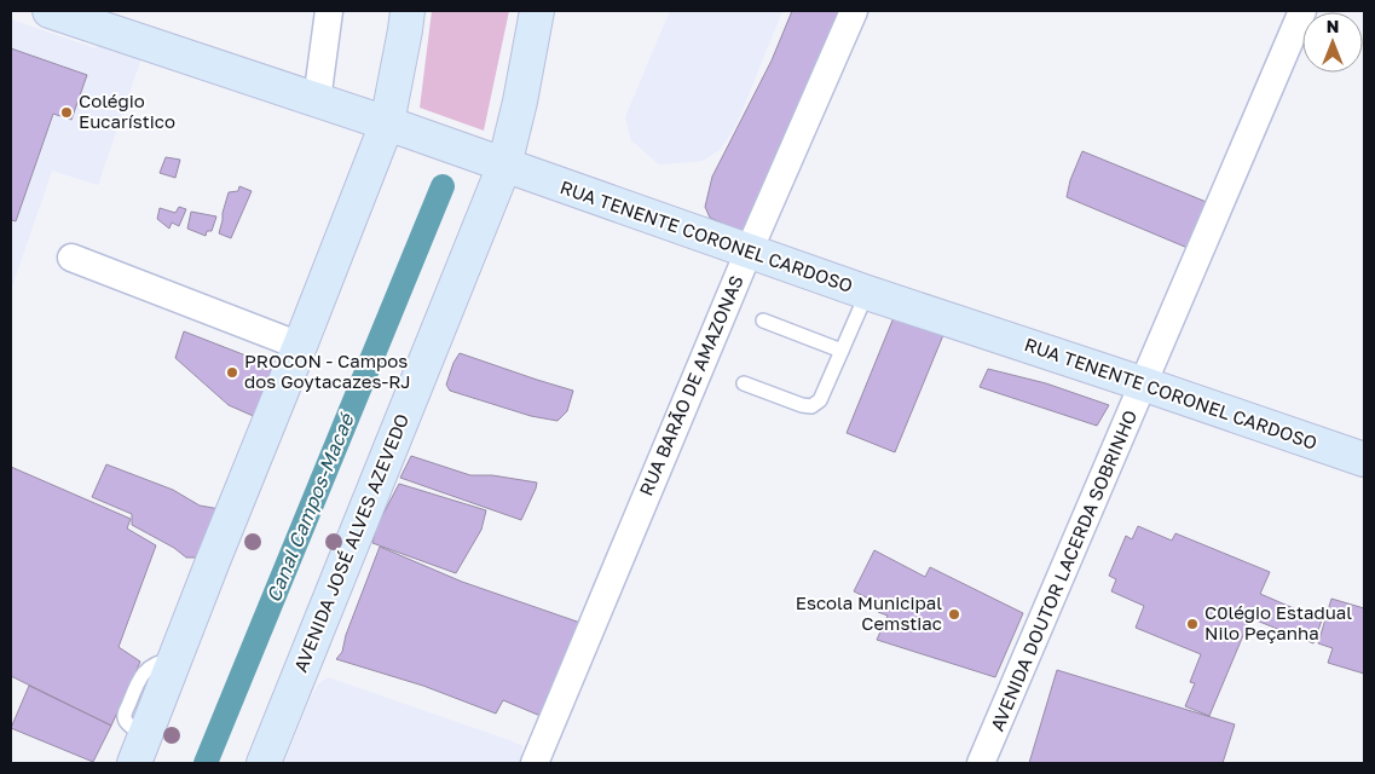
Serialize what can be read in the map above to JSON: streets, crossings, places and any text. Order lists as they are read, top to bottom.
{
  "streets": {
    "main road": ["RUA TENENTE CORONEL CARDOSO", "AVENIDA JOSÉ ALVES AZEVEDO"],
    "street": ["RUA BARÃO DE AMAZONAS", "AVENIDA DOUTOR LACERDA SOBRINHO"]
  },
  "crossings": [
    ["RUA TENENTE CORONEL CARDOSO", "RUA BARÃO DE AMAZONAS"],
    ["RUA TENENTE CORONEL CARDOSO", "AVENIDA JOSÉ ALVES AZEVEDO"],
    ["RUA TENENTE CORONEL CARDOSO", "AVENIDA DOUTOR LACERDA SOBRINHO"]
  ],
  "water": ["Canal Campos-Macaé"],
  "places": [
    "Colégio Eucarístico",
    "PROCON - Campos dos Goytacazes-RJ",
    "Escola Municipal Cemstiac",
    "C0légio Estadual Nilo Peçanha"
  ],
  "north": "top"
}
